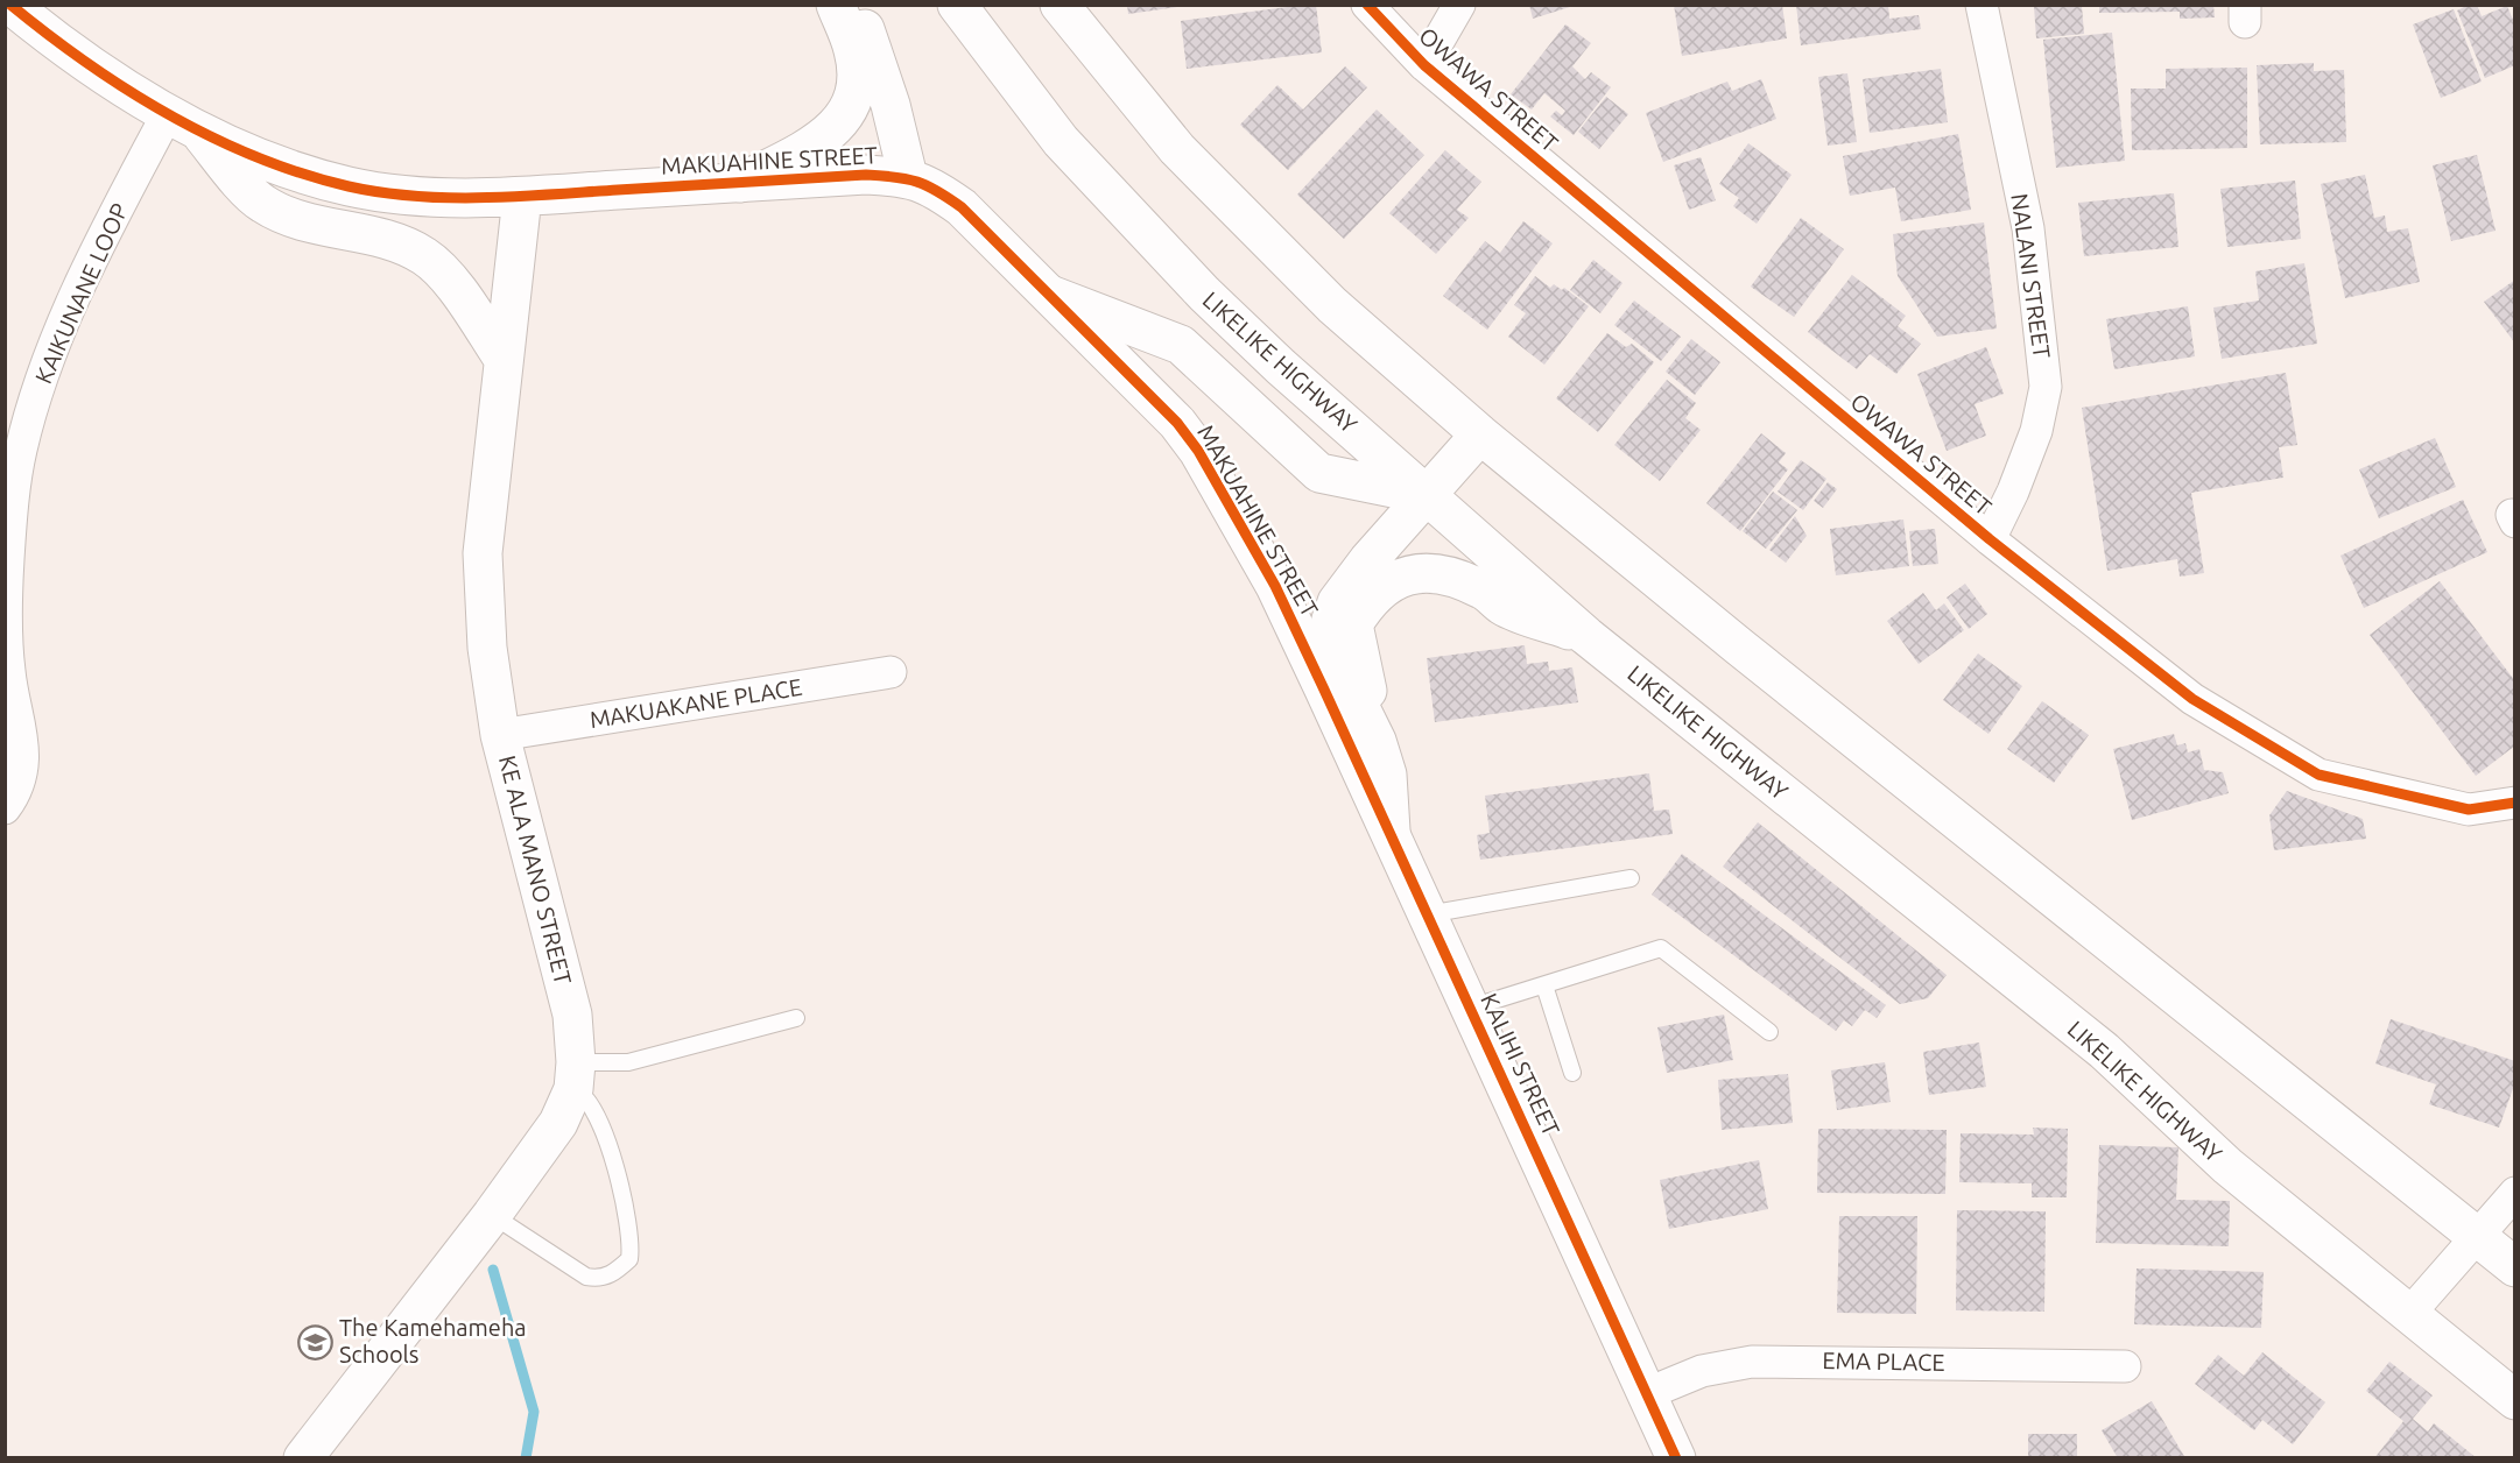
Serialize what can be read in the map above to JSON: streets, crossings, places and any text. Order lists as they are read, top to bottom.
{
  "streets": {
    "main road": [
      "MAKUAHINE STREET",
      "LIKELIKE HIGHWAY",
      "KE ALA MANO STREET",
      "KALIHI STREET"
    ],
    "street": [
      "OWAWA STREET",
      "NALANI STREET",
      "KAIKUNANE LOOP",
      "MAKUAKANE PLACE",
      "EMA PLACE"
    ]
  },
  "crossings": [
    ["OWAWA STREET", "NALANI STREET"],
    ["MAKUAHINE STREET", "KAIKUNANE LOOP"],
    ["MAKUAHINE STREET", "KE ALA MANO STREET"],
    ["MAKUAHINE STREET", "KALIHI STREET"],
    ["MAKUAKANE PLACE", "KE ALA MANO STREET"],
    ["KALIHI STREET", "EMA PLACE"]
  ],
  "places": {
    "school or university": ["The Kamehameha Schools"]
  }
}
